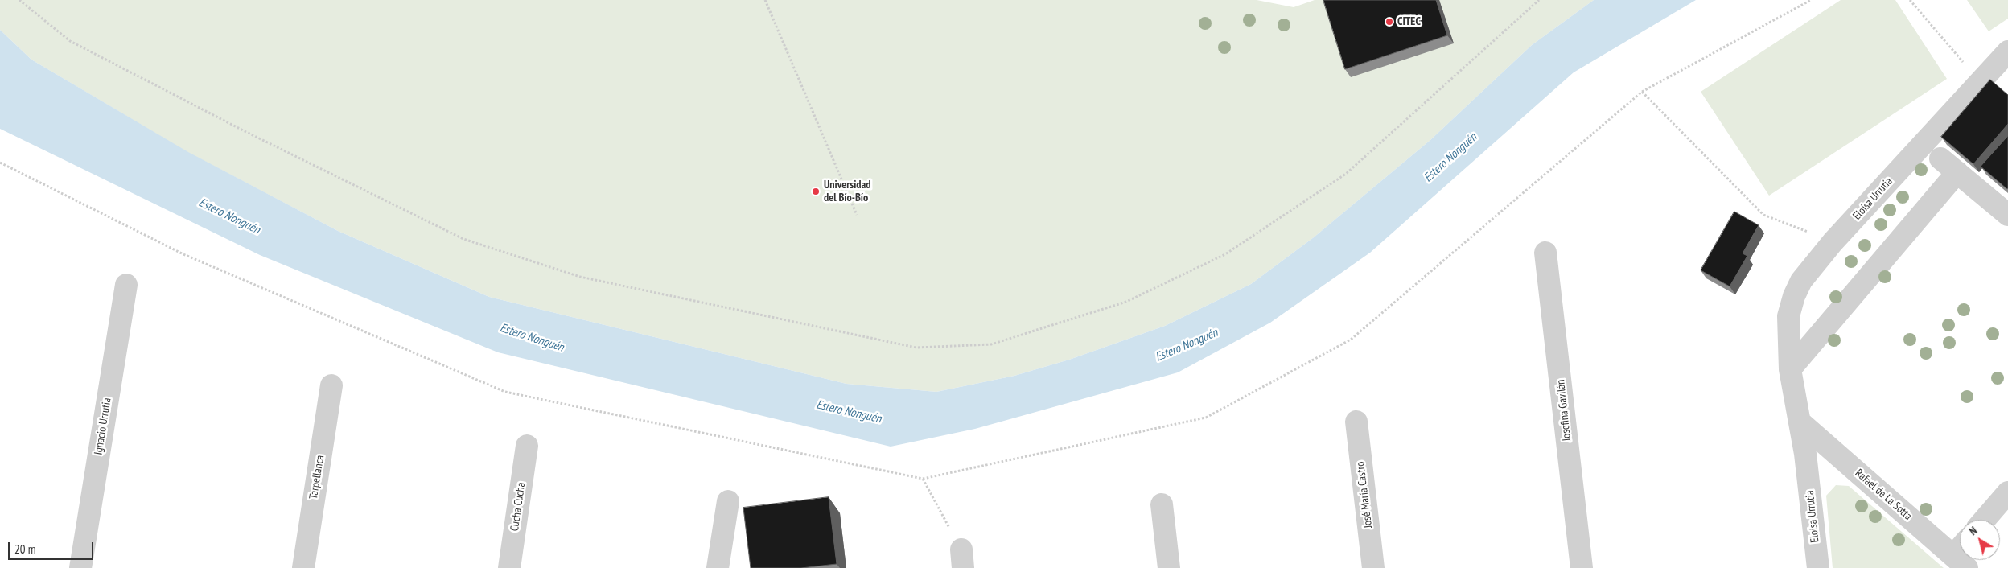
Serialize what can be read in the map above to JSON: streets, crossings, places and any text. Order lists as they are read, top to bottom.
{
  "streets": {
    "street": [
      "Eloísa Urrutia",
      "Josefina Gavilán",
      "Ignacio Urrutia",
      "Tarpellanca",
      "José María Castro",
      "Rafael de La Sotta",
      "Cucha Cucha"
    ]
  },
  "crossings": [
    ["Eloísa Urrutia", "Rafael de La Sotta"]
  ],
  "water": ["Estero Nonguén"],
  "places": ["CITEC", "Universidad del Bío-Bío"],
  "scale_bar": "20 m",
  "north": "top left"
}
